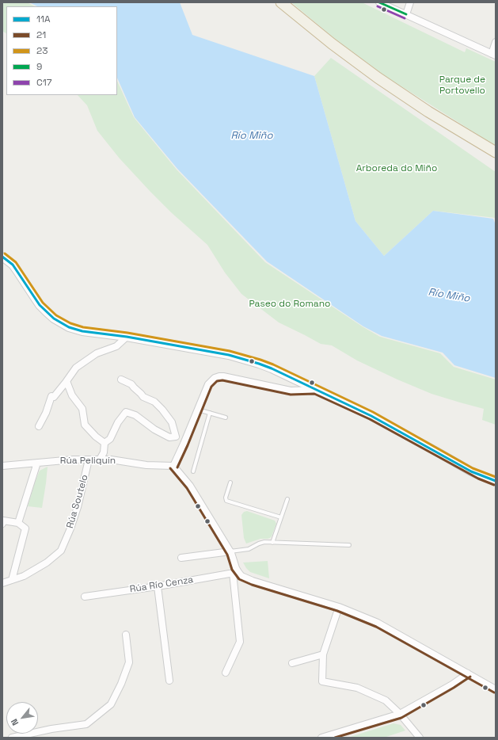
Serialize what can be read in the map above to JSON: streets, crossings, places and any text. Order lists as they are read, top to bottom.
{
  "streets": {
    "street": ["Rúa Peliquín", "Rúa Soutelo", "Rúa Río Cenza"]
  },
  "crossings": [
    ["Rúa Peliquín", "Rúa Soutelo"]
  ],
  "water": ["Río Miño"],
  "parks": ["Parque de Portovello", "Arboreda do Miño", "Paseo do Romano"],
  "lines": [
    "transit line 9",
    "transit line C17",
    "transit line 23",
    "transit line 11A",
    "transit line 21"
  ],
  "legend": [
    "11A",
    "21",
    "23",
    "9",
    "C17"
  ],
  "north": "bottom left"
}
